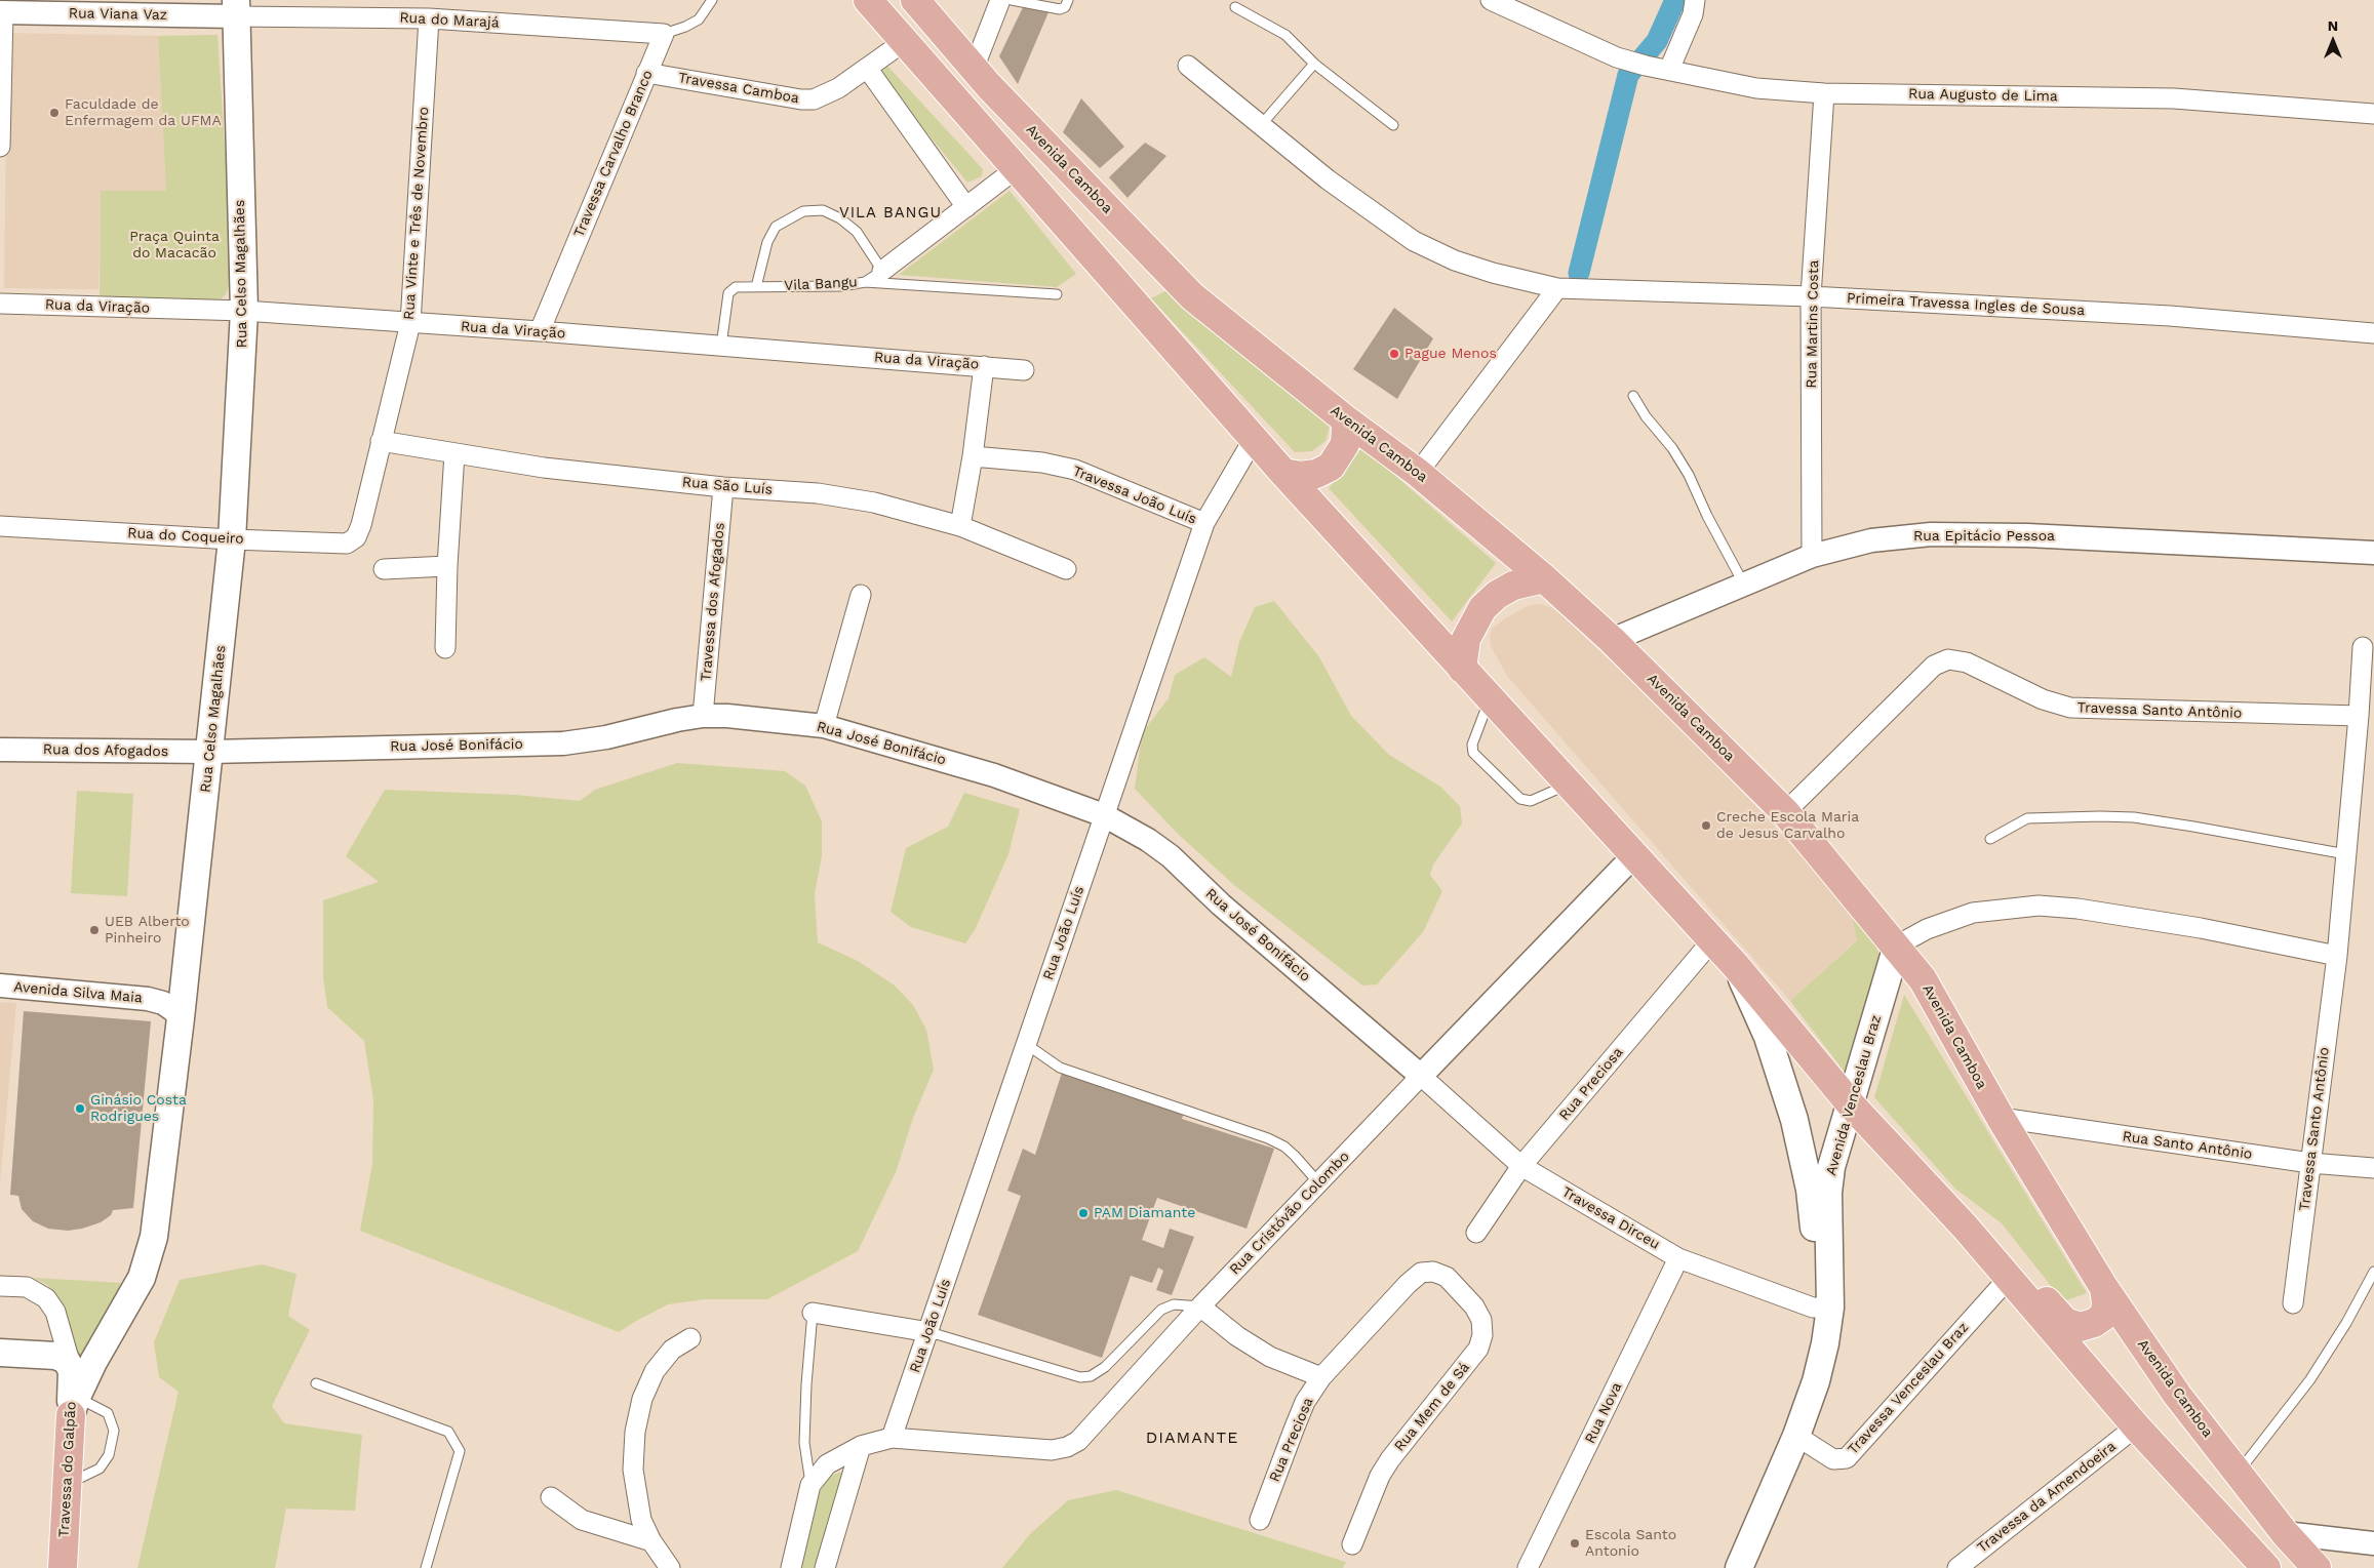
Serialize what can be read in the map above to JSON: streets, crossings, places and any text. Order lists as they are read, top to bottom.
{
  "streets": {
    "main road": [
      "Avenida Camboa",
      "Rua Celso Magalhães",
      "Avenida Venceslau Braz",
      "Travessa do Galpão"
    ],
    "street": [
      "Rua Viana Vaz",
      "Rua do Marajá",
      "Travessa Camboa",
      "Rua Augusto de Lima",
      "Travessa Carvalho Branco",
      "Rua Vinte e Três de Novembro",
      "Vila Bangu",
      "Primeira Travessa Ingles de Sousa",
      "Rua da Viração",
      "Rua Martins Costa",
      "Rua São Luís",
      "Travessa João Luís",
      "Rua do Coqueiro",
      "Rua Epitácio Pessoa",
      "Travessa dos Afogados",
      "Travessa Santo Antônio",
      "Rua José Bonifácio",
      "Rua dos Afogados",
      "Rua João Luís",
      "Avenida Silva Maia",
      "Rua Preciosa",
      "Rua Santo Antônio",
      "Rua Cristóvão Colombo",
      "Travessa Dirceu",
      "Travessa Venceslau Braz",
      "Rua Mem de Sá",
      "Rua Nova",
      "Travessa da Amendoeira"
    ]
  },
  "crossings": [
    ["Rua Viana Vaz", "Rua do Marajá"],
    ["Rua Viana Vaz", "Rua Celso Magalhães"],
    ["Rua do Marajá", "Travessa Carvalho Branco"],
    ["Rua do Marajá", "Rua Vinte e Três de Novembro"],
    ["Rua do Marajá", "Rua Celso Magalhães"],
    ["Travessa Camboa", "Travessa Carvalho Branco"],
    ["Rua Augusto de Lima", "Rua Martins Costa"],
    ["Travessa Carvalho Branco", "Rua da Viração"],
    ["Avenida Camboa", "Rua Epitácio Pessoa"],
    ["Avenida Camboa", "Travessa Santo Antônio"],
    ["Avenida Camboa", "Avenida Venceslau Braz"],
    ["Avenida Camboa", "Rua Santo Antônio"],
    ["Rua Vinte e Três de Novembro", "Rua da Viração"],
    ["Rua Vinte e Três de Novembro", "Rua São Luís"],
    ["Rua Vinte e Três de Novembro", "Rua do Coqueiro"],
    ["Rua Celso Magalhães", "Rua da Viração"],
    ["Rua Celso Magalhães", "Rua do Coqueiro"],
    ["Rua Celso Magalhães", "Rua José Bonifácio"],
    ["Rua Celso Magalhães", "Rua dos Afogados"],
    ["Rua Celso Magalhães", "Avenida Silva Maia"],
    ["Rua Celso Magalhães", "Travessa do Galpão"],
    ["Vila Bangu", "Rua da Viração"],
    ["Primeira Travessa Ingles de Sousa", "Rua Martins Costa"],
    ["Rua Martins Costa", "Rua Epitácio Pessoa"],
    ["Rua São Luís", "Travessa dos Afogados"],
    ["Travessa João Luís", "Rua João Luís"],
    ["Travessa dos Afogados", "Rua José Bonifácio"],
    ["Travessa Santo Antônio", "Rua Santo Antônio"],
    ["Rua José Bonifácio", "Rua dos Afogados"],
    ["Rua José Bonifácio", "Rua João Luís"],
    ["Rua José Bonifácio", "Rua Cristóvão Colombo"],
    ["Rua José Bonifácio", "Travessa Dirceu"],
    ["Rua João Luís", "Rua Cristóvão Colombo"],
    ["Rua Preciosa", "Travessa Dirceu"],
    ["Rua Preciosa", "Rua Mem de Sá"],
    ["Avenida Venceslau Braz", "Travessa Dirceu"],
    ["Avenida Venceslau Braz", "Travessa Venceslau Braz"],
    ["Rua Cristóvão Colombo", "Travessa Dirceu"],
    ["Travessa Dirceu", "Rua Nova"]
  ],
  "districts": ["VILA BANGU", "DIAMANTE"],
  "parks": ["Praça Quinta do Macacão"],
  "places": [
    "Faculdade de Enfermagem da UFMA",
    "Pague Menos",
    "Creche Escola Maria de Jesus Carvalho",
    "UEB Alberto Pinheiro",
    "Ginásio Costa Rodrigues",
    "PAM Diamante",
    "Escola Santo Antonio"
  ],
  "north": "top"
}
